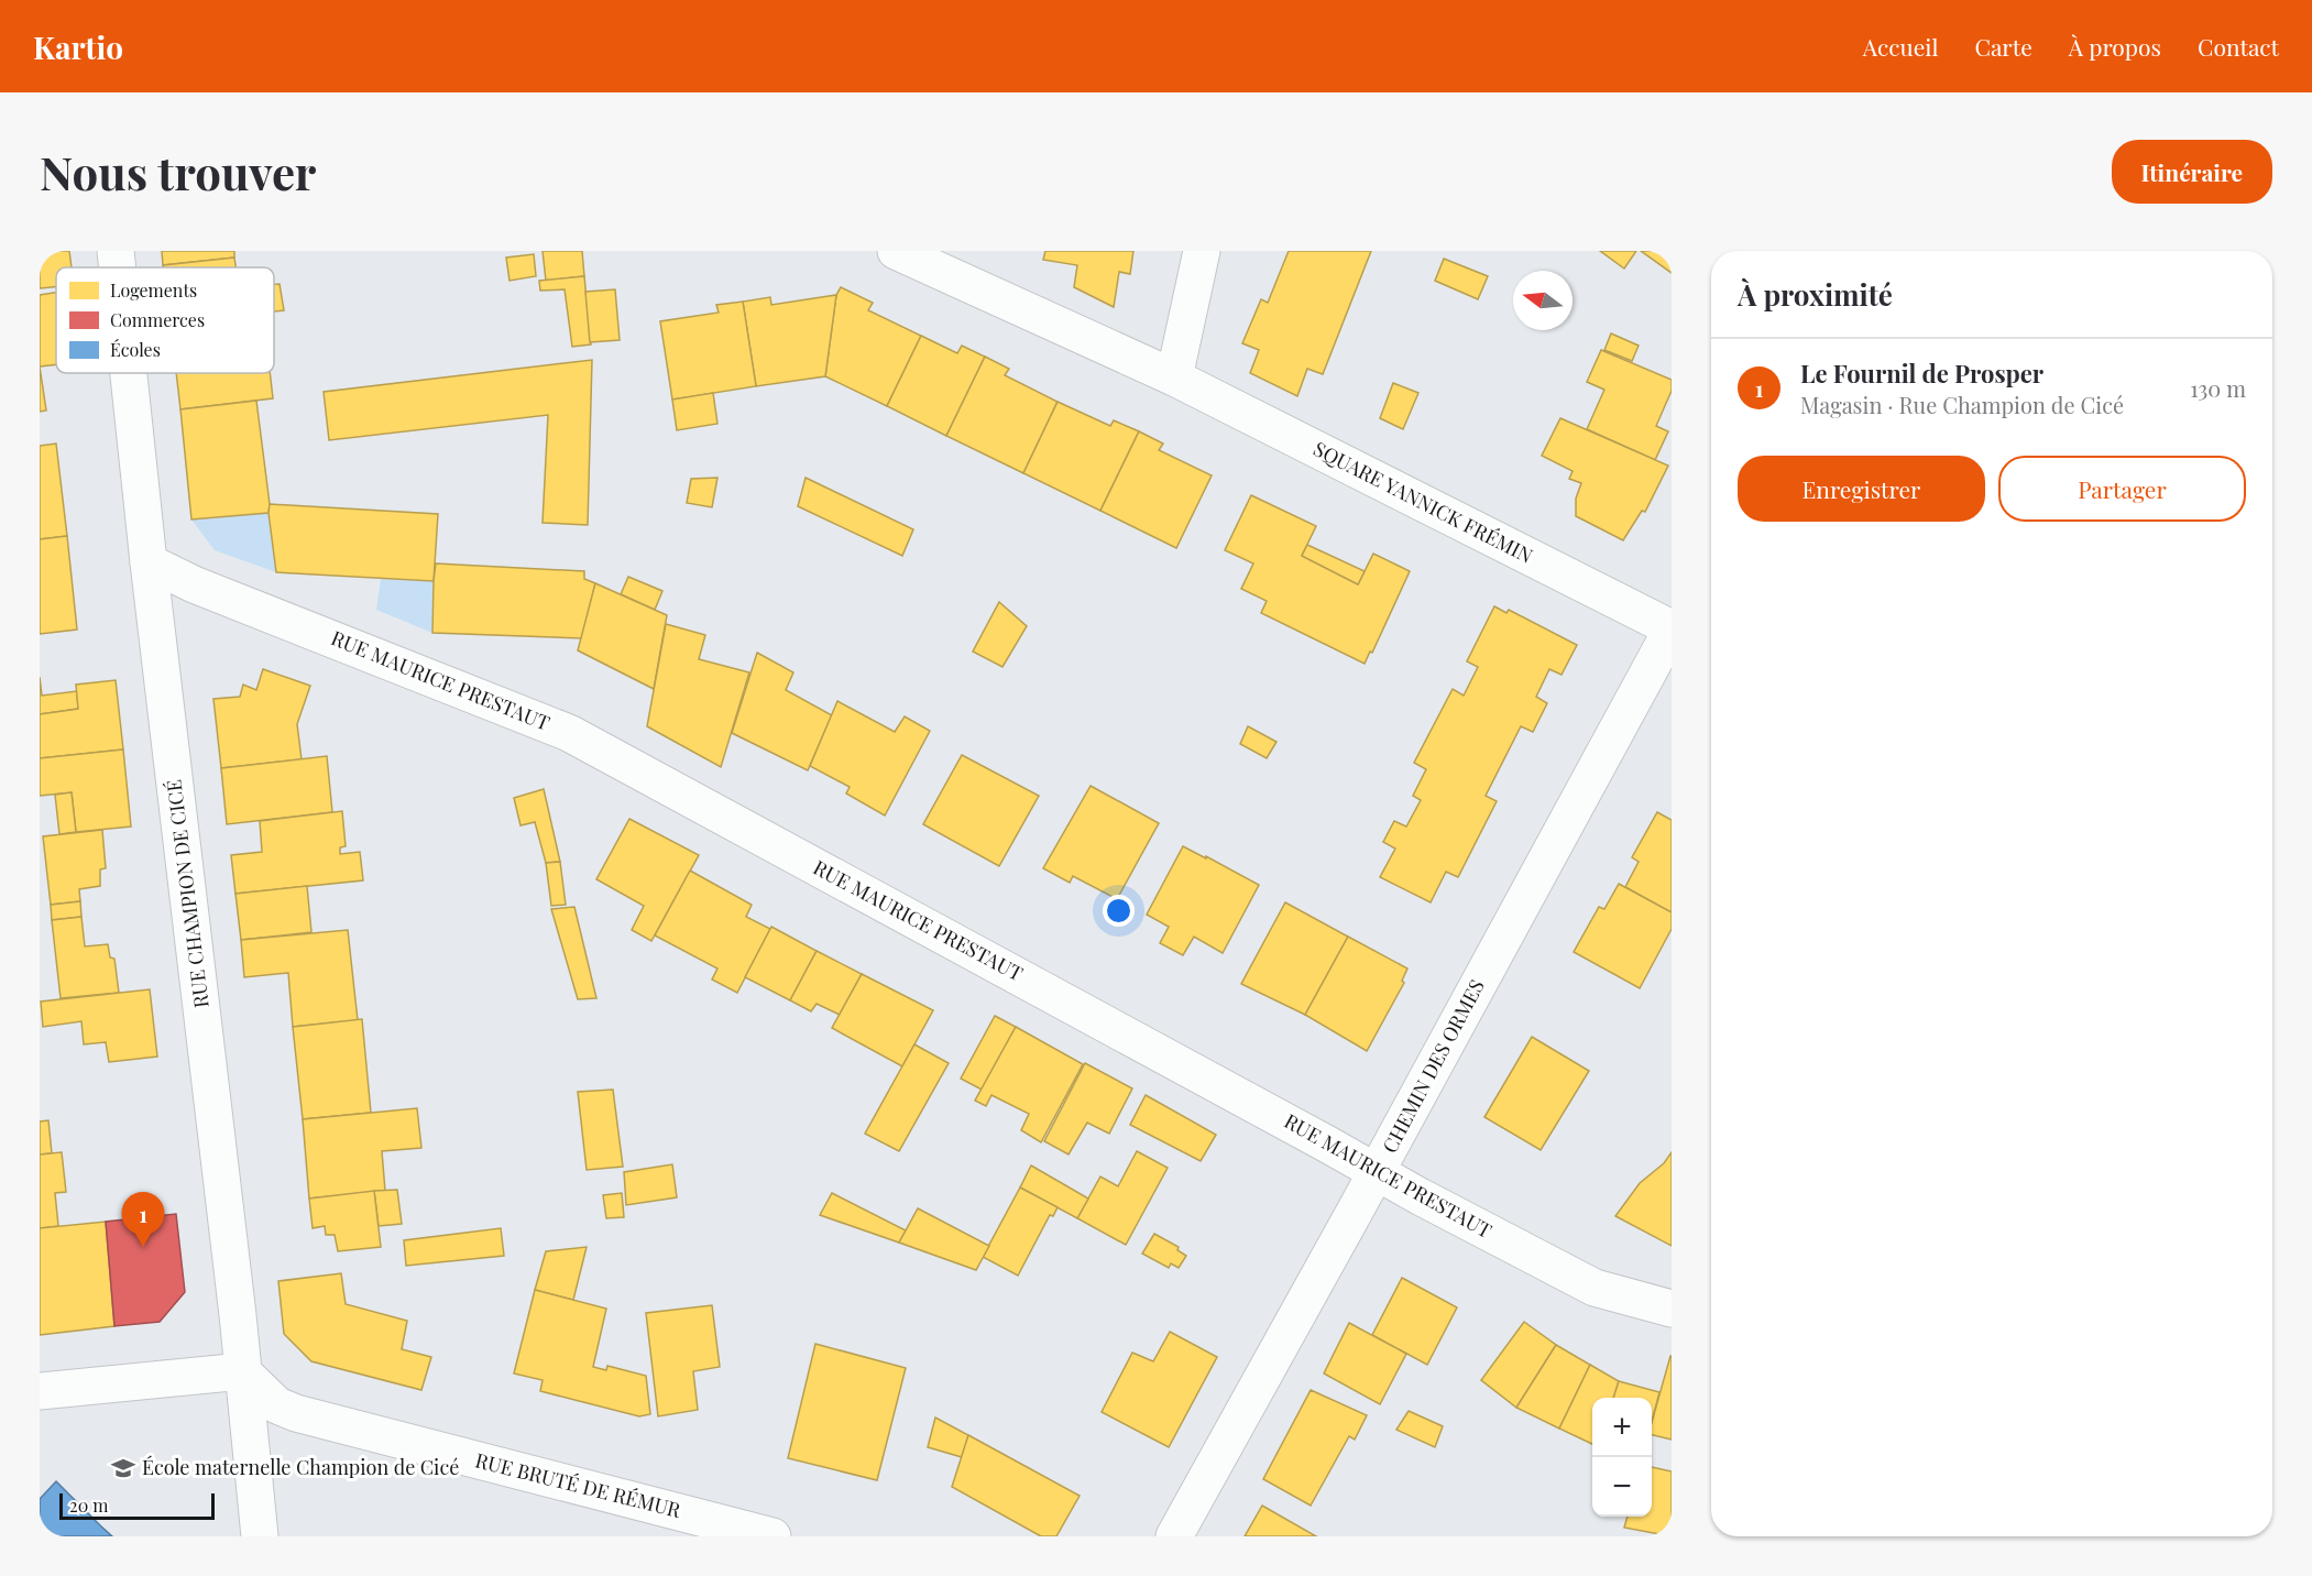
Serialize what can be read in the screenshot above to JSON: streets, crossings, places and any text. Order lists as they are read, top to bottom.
{
  "streets": {
    "street": [
      "SQUARE YANNICK FRÉMIN",
      "RUE MAURICE PRESTAUT",
      "RUE CHAMPION DE CICÉ",
      "CHEMIN DES ORMES",
      "RUE BRUTÉ DE RÉMUR"
    ]
  },
  "crossings": [
    ["SQUARE YANNICK FRÉMIN", "CHEMIN DES ORMES"],
    ["RUE MAURICE PRESTAUT", "RUE CHAMPION DE CICÉ"],
    ["RUE MAURICE PRESTAUT", "CHEMIN DES ORMES"],
    ["RUE CHAMPION DE CICÉ", "RUE BRUTÉ DE RÉMUR"]
  ],
  "places": {
    "school or university": ["École maternelle Champion de Cicé"]
  },
  "legend": ["Logements", "Commerces", "Écoles"],
  "scale_bar": "20 m",
  "north": "left",
  "page": {
    "header": "Kartio",
    "nav": [
      "Accueil",
      "Carte",
      "À propos",
      "Contact"
    ],
    "buttons": [
      "Itinéraire",
      ["Enregistrer", "Partager"]
    ],
    "title": "Nous trouver",
    "heading": "À proximité",
    "list": [
      {
        "mark": "1",
        "name": "Le Fournil de Prosper",
        "note": "Magasin · Rue Champion de Cicé",
        "value": "130 m"
      }
    ],
    "pins": "1",
    "map_buttons": ["+", "−"],
    "scale": "20 m"
  }
}
